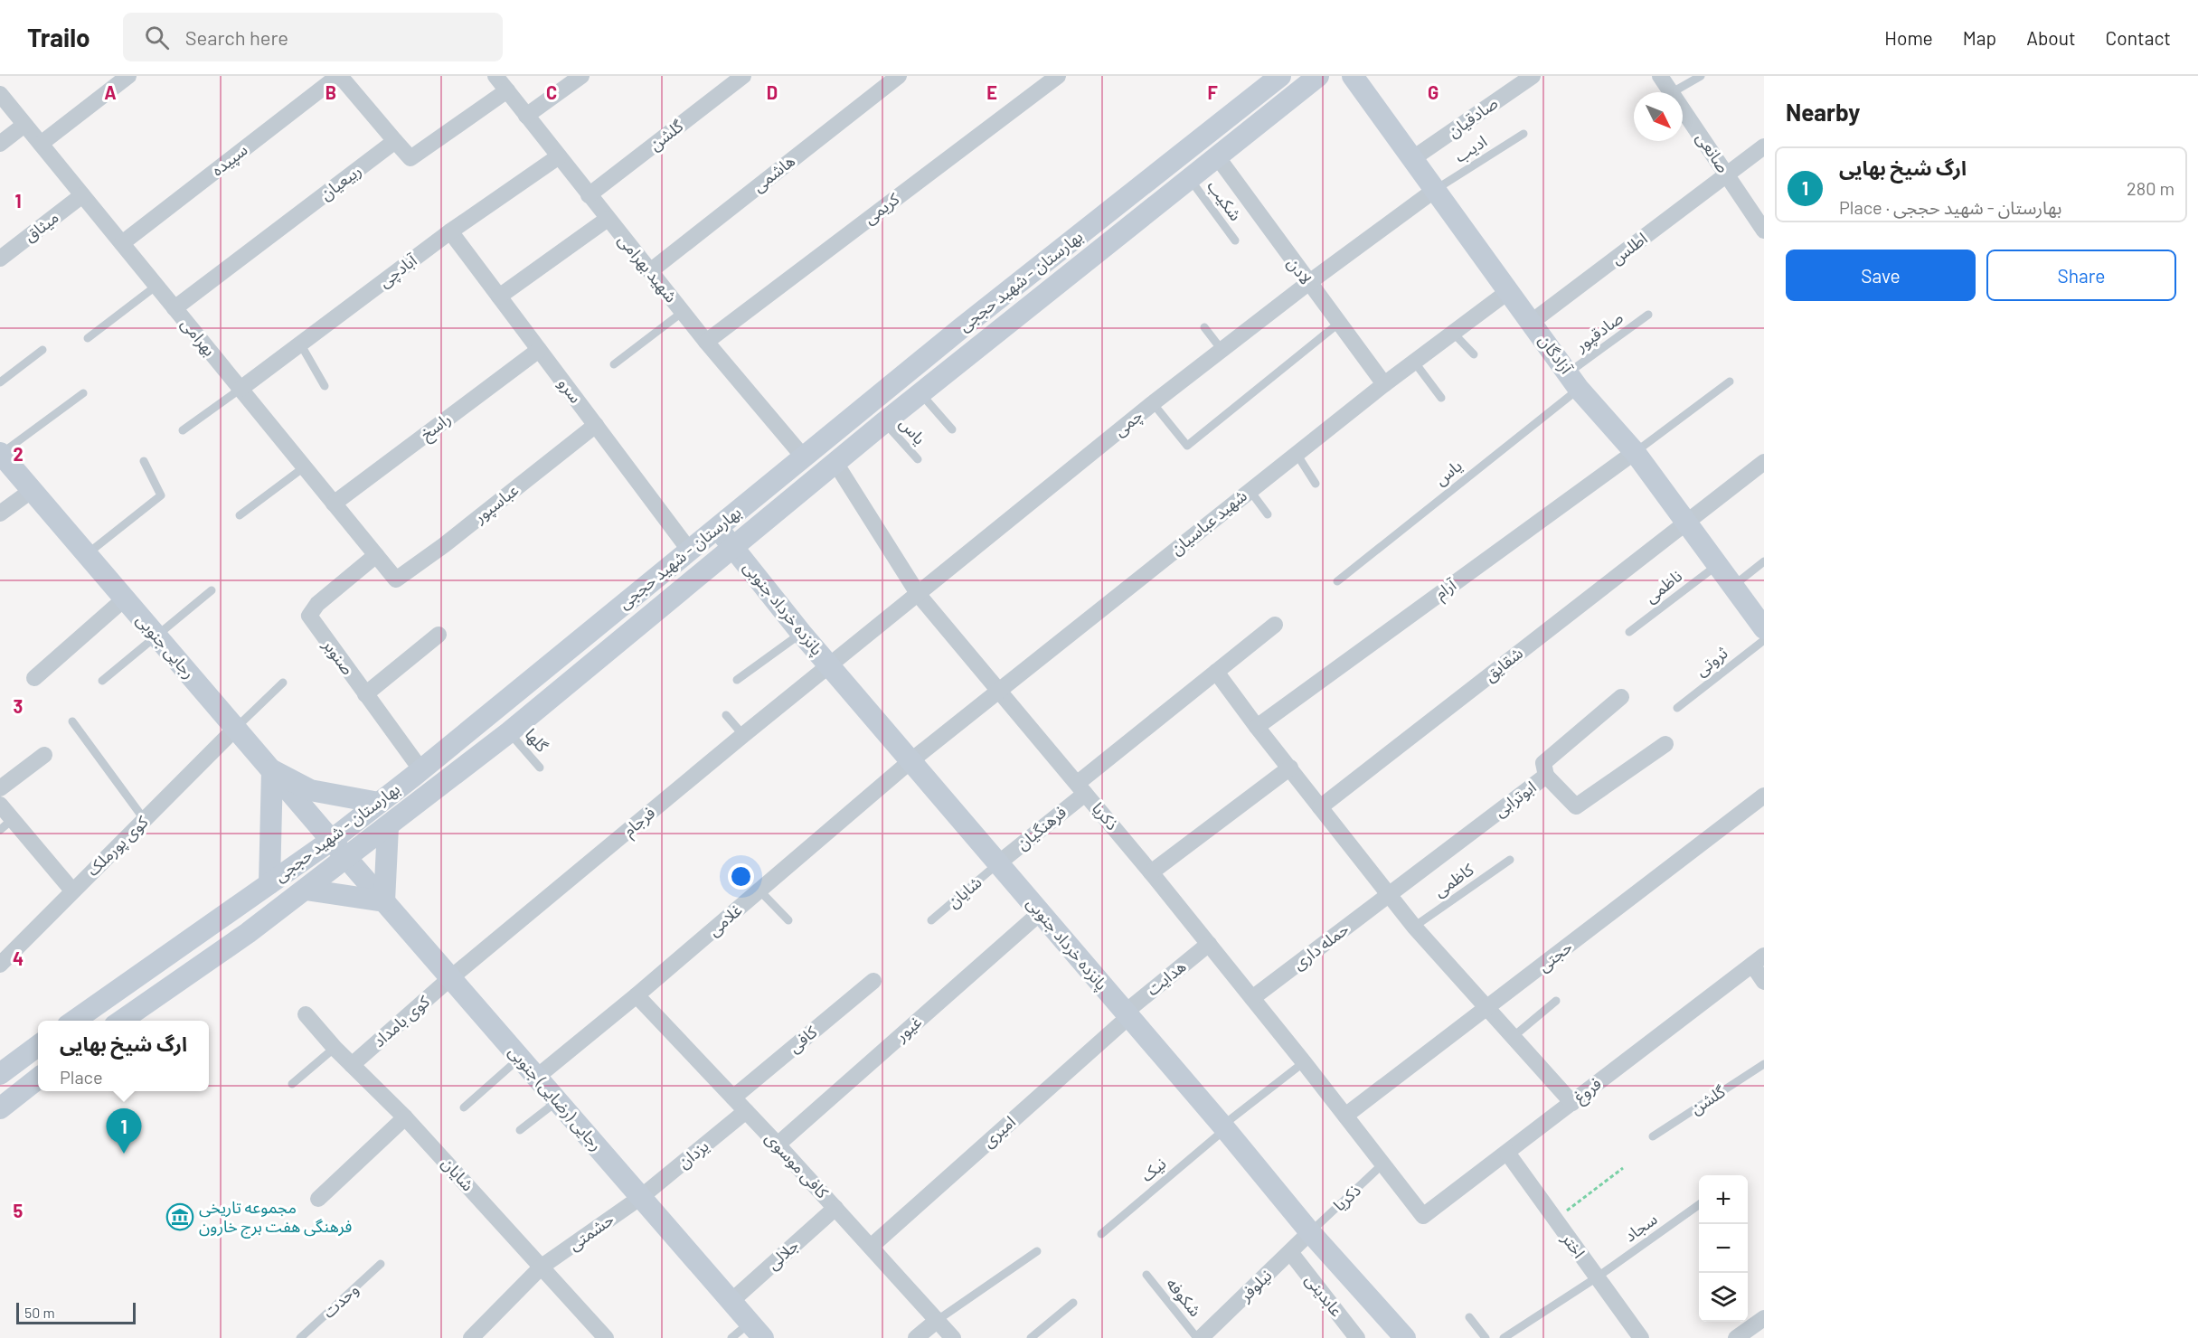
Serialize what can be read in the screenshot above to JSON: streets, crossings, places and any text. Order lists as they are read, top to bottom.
{
  "streets": {
    "main road": [
      "بهارستان - شهید حججی",
      "آزادگان",
      "پانزده خرداد جنوبی",
      "رجایی جنوبی",
      "رجایی (رضایی) جنوبی"
    ],
    "street": [
      "صادقیان",
      "گلشن",
      "صانعی",
      "سپیده",
      "هاشمی",
      "ربیعیان",
      "کریمی",
      "میثاق",
      "اطلس",
      "شهید بهرامی",
      "آبادچی",
      "لادن",
      "بهرامی",
      "سرو",
      "چمی",
      "راسخ",
      "عباسپور",
      "شهید عباسیان",
      "آرام",
      "صنوبر",
      "شقایق",
      "ابوترابی",
      "ذکریا",
      "فرجام",
      "فرهنگیان",
      "کوی پورملک",
      "شایان",
      "غلامی",
      "حمله داری",
      "حجتی",
      "هدایت",
      "کوی بامداد",
      "غیور",
      "کافی",
      "فروغ",
      "امیری",
      "یزدان",
      "کافی موسوی",
      "حشمتی",
      "اختر",
      "جلالی",
      "نیلوفر",
      "عابدینی"
    ],
    "lane": [
      "ادیب",
      "شکیب",
      "صادقپور",
      "یاس",
      "ناظمی",
      "ثروتی",
      "گلها",
      "کاظمی",
      "نیک",
      "سجاد",
      "شکوفه",
      "وحدت"
    ]
  },
  "crossings": [
    ["صادقیان", "آزادگان"],
    ["گلشن", "شهید بهرامی"],
    ["ادیب", "آزادگان"],
    ["ادیب", "چمی"],
    ["صانعی", "اطلس"],
    ["سپیده", "بهرامی"],
    ["هاشمی", "شهید بهرامی"],
    ["ربیعیان", "بهرامی"],
    ["شکیب", "بهارستان - شهید حججی"],
    ["کریمی", "شهید بهرامی"],
    ["میثاق", "بهرامی"],
    ["اطلس", "آزادگان"],
    ["شهید بهرامی", "آبادچی"],
    ["شهید بهرامی", "بهارستان - شهید حججی"],
    ["آبادچی", "بهرامی"],
    ["آبادچی", "سرو"],
    ["لادن", "بهارستان - شهید حججی"],
    ["لادن", "چمی"],
    ["لادن", "شهید عباسیان"],
    ["بهارستان - شهید حججی", "سرو"],
    ["بهارستان - شهید حججی", "یاس"],
    ["بهارستان - شهید حججی", "پانزده خرداد جنوبی"],
    ["بهارستان - شهید حججی", "رجایی جنوبی"],
    ["بهارستان - شهید حججی", "صنوبر"],
    ["بهارستان - شهید حججی", "گلها"],
    ["بهارستان - شهید حججی", "ذکریا"],
    ["بهارستان - شهید حججی", "رجایی (رضایی) جنوبی"],
    ["صادقپور", "آزادگان"],
    ["صادقپور", "یاس"],
    ["بهرامی", "راسخ"],
    ["بهرامی", "عباسپور"],
    ["بهرامی", "صنوبر"],
    ["آزادگان", "چمی"],
    ["آزادگان", "یاس"],
    ["آزادگان", "شهید عباسیان"],
    ["آزادگان", "ناظمی"],
    ["آزادگان", "آرام"],
    ["آزادگان", "شقایق"],
    ["سرو", "راسخ"],
    ["سرو", "عباسپور"],
    ["چمی", "پانزده خرداد جنوبی"],
    ["چمی", "ذکریا"],
    ["چمی", "فرجام"],
    ["شهید عباسیان", "پانزده خرداد جنوبی"],
    ["شهید عباسیان", "ذکریا"],
    ["شهید عباسیان", "غلامی"],
    ["پانزده خرداد جنوبی", "ذکریا"],
    ["پانزده خرداد جنوبی", "فرجام"],
    ["پانزده خرداد جنوبی", "فرهنگیان"],
    ["پانزده خرداد جنوبی", "شایان"],
    ["پانزده خرداد جنوبی", "غلامی"],
    ["پانزده خرداد جنوبی", "هدایت"],
    ["پانزده خرداد جنوبی", "غیور"],
    ["پانزده خرداد جنوبی", "امیری"],
    ["پانزده خرداد جنوبی", "نیک"],
    ["پانزده خرداد جنوبی", "نیلوفر"],
    ["رجایی جنوبی", "کوی پورملک"],
    ["رجایی جنوبی", "رجایی (رضایی) جنوبی"],
    ["ابوترابی", "حمله داری"],
    ["ذکریا", "فرهنگیان"],
    ["ذکریا", "حمله داری"],
    ["ذکریا", "حجتی"],
    ["ذکریا", "هدایت"],
    ["ذکریا", "فروغ"],
    ["ذکریا", "نیک"],
    ["ذکریا", "نیلوفر"],
    ["فرجام", "کوی بامداد"],
    ["فرجام", "رجایی (رضایی) جنوبی"],
    ["فرهنگیان", "شایان"],
    ["شایان", "کوی بامداد"],
    ["شایان", "حشمتی"],
    ["غلامی", "رجایی (رضایی) جنوبی"],
    ["غلامی", "کافی موسوی"],
    ["هدایت", "امیری"],
    ["کوی بامداد", "رجایی (رضایی) جنوبی"],
    ["غیور", "کافی موسوی"],
    ["کافی", "کافی موسوی"],
    ["فروغ", "اختر"],
    ["رجایی (رضایی) جنوبی", "یزدان"],
    ["رجایی (رضایی) جنوبی", "حشمتی"],
    ["رجایی (رضایی) جنوبی", "جلالی"],
    ["امیری", "کافی موسوی"],
    ["یزدان", "کافی موسوی"],
    ["یزدان", "حشمتی"],
    ["کافی موسوی", "جلالی"],
    ["سجاد", "اختر"],
    ["نیلوفر", "عابدینی"],
    ["نیلوفر", "شکوفه"]
  ],
  "places": {
    "museum": ["مجموعه تاریخی فرهنگی هفت برج خارون"]
  },
  "scale_bar": "50 m",
  "north": "bottom right",
  "page": {
    "header": "Trailo",
    "search": "Search here",
    "nav": [
      "Home",
      "Map",
      "About",
      "Contact"
    ],
    "heading": "Nearby",
    "list": [
      {
        "mark": "1",
        "name": "ارگ شیخ بهایی",
        "note": "Place · بهارستان - شهید حججی",
        "value": "280 m"
      }
    ],
    "buttons": ["Save", "Share"],
    "popup": ["ارگ شیخ بهایی", "Place"],
    "pins": "1",
    "map_buttons": ["+", "−"],
    "scale": "50 m"
  },
  "grid": {
    "columns": [
      "A",
      "B",
      "C",
      "D",
      "E",
      "F",
      "G"
    ],
    "rows": [
      "1",
      "2",
      "3",
      "4",
      "5"
    ]
  }
}
